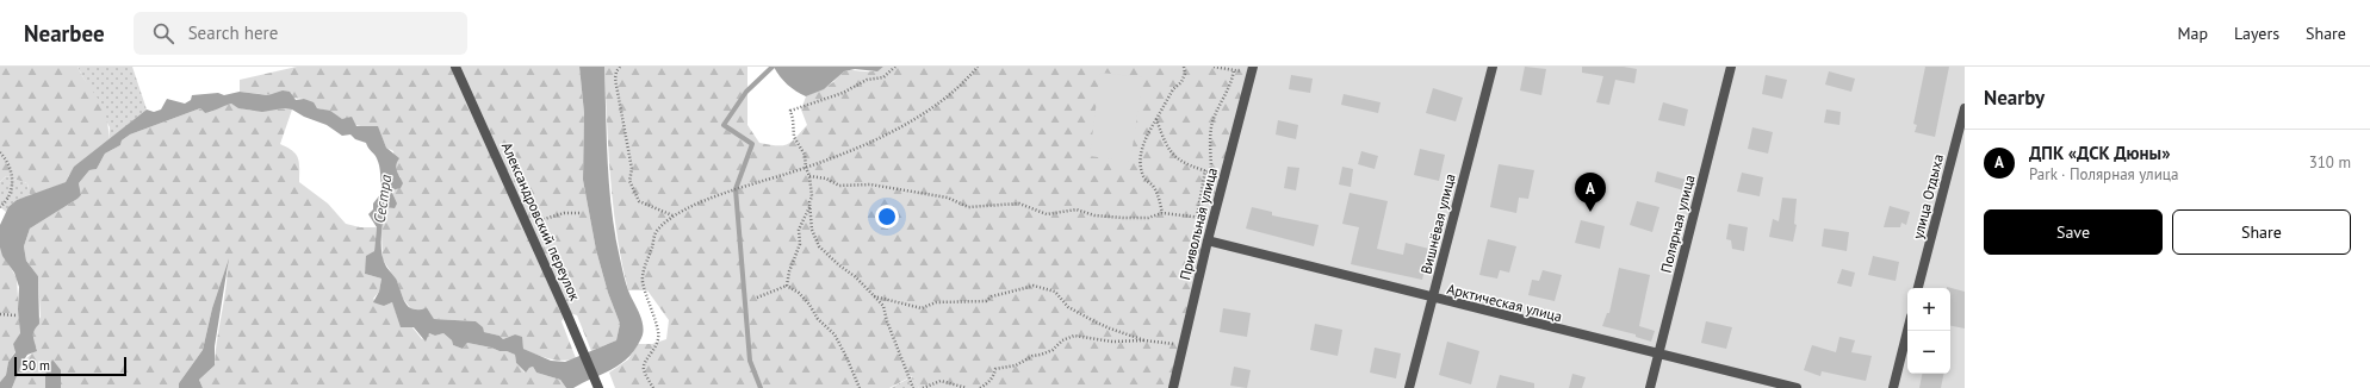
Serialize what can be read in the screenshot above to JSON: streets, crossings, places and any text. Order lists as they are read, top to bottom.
{
  "streets": {
    "street": [
      "улица Отдыха",
      "Александровский переулок",
      "Привольная улица",
      "Вишнёвая улица",
      "Полярная улица",
      "Арктическая улица"
    ]
  },
  "crossings": [
    ["Привольная улица", "Арктическая улица"],
    ["Вишнёвая улица", "Арктическая улица"],
    ["Полярная улица", "Арктическая улица"]
  ],
  "water": ["Сестра"],
  "scale_bar": "50 m",
  "page": {
    "header": "Nearbee",
    "search": "Search here",
    "nav": ["Map", "Layers", "Share"],
    "heading": "Nearby",
    "list": [
      {
        "mark": "A",
        "name": "ДПК «ДСК Дюны»",
        "note": "Park · Полярная улица",
        "value": "310 m"
      }
    ],
    "pins": "A",
    "buttons": ["Save", "Share"],
    "map_buttons": ["+", "−"],
    "scale": "50 m"
  }
}
